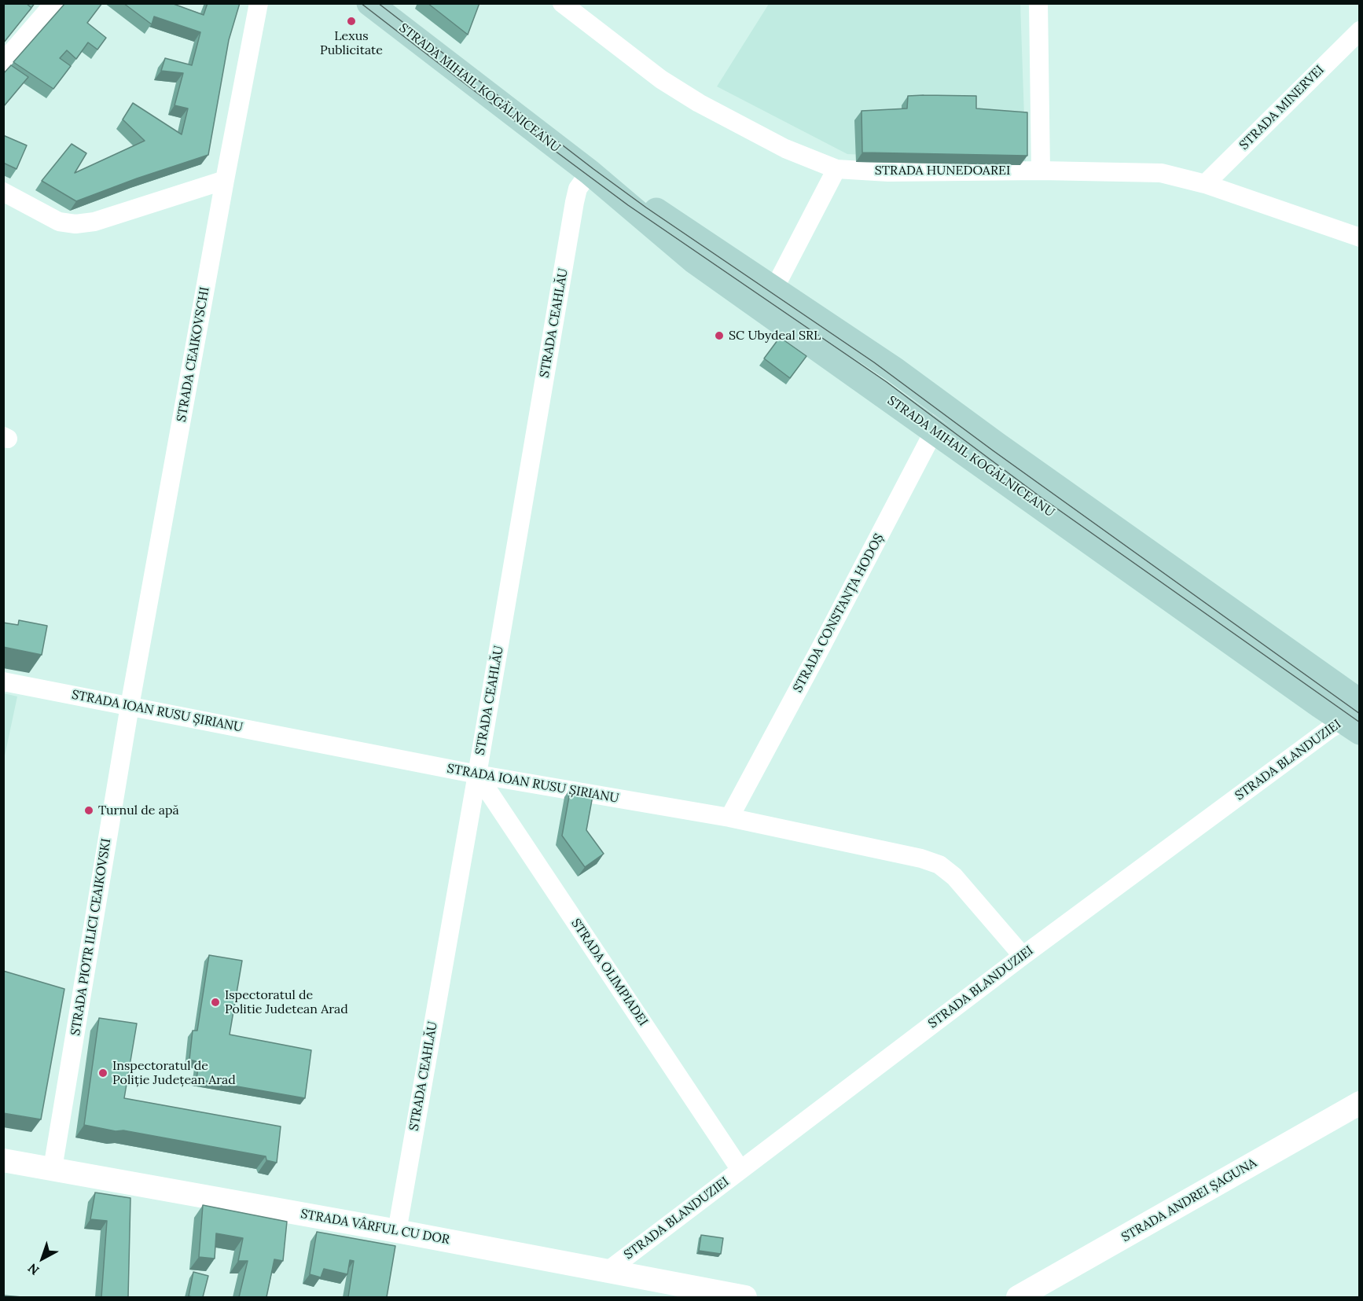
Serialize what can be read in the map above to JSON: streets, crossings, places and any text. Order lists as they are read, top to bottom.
{
  "streets": {
    "main road": ["STRADA MIHAIL KOGĂLNICEANU"],
    "street": [
      "STRADA MINERVEI",
      "STRADA HUNEDOAREI",
      "STRADA CEAHLĂU",
      "STRADA CEAIKOVSCHI",
      "STRADA CONSTANȚA HODOȘ",
      "STRADA IOAN RUSU ȘIRIANU",
      "STRADA BLANDUZIEI",
      "STRADA PIOTR ILICI CEAIKOVSKI",
      "STRADA OLIMPIADEI",
      "STRADA ANDREI ȘAGUNA",
      "STRADA VÂRFUL CU DOR"
    ]
  },
  "crossings": [
    ["STRADA MIHAIL KOGĂLNICEANU", "STRADA CEAHLĂU"],
    ["STRADA MIHAIL KOGĂLNICEANU", "STRADA CONSTANȚA HODOȘ"],
    ["STRADA MIHAIL KOGĂLNICEANU", "STRADA BLANDUZIEI"],
    ["STRADA MINERVEI", "STRADA HUNEDOAREI"],
    ["STRADA CEAHLĂU", "STRADA IOAN RUSU ȘIRIANU"],
    ["STRADA CEAHLĂU", "STRADA OLIMPIADEI"],
    ["STRADA CEAHLĂU", "STRADA VÂRFUL CU DOR"],
    ["STRADA CEAIKOVSCHI", "STRADA IOAN RUSU ȘIRIANU"],
    ["STRADA CEAIKOVSCHI", "STRADA PIOTR ILICI CEAIKOVSKI"],
    ["STRADA CONSTANȚA HODOȘ", "STRADA IOAN RUSU ȘIRIANU"],
    ["STRADA IOAN RUSU ȘIRIANU", "STRADA BLANDUZIEI"],
    ["STRADA IOAN RUSU ȘIRIANU", "STRADA PIOTR ILICI CEAIKOVSKI"],
    ["STRADA IOAN RUSU ȘIRIANU", "STRADA OLIMPIADEI"],
    ["STRADA BLANDUZIEI", "STRADA OLIMPIADEI"],
    ["STRADA BLANDUZIEI", "STRADA VÂRFUL CU DOR"],
    ["STRADA PIOTR ILICI CEAIKOVSKI", "STRADA VÂRFUL CU DOR"]
  ],
  "places": [
    "Lexus Publicitate",
    "SC Ubydeal SRL",
    "Turnul de apă",
    "Ispectoratul de Politie Judetean Arad",
    "Inspectoratul de Poliție Județean Arad"
  ],
  "north": "bottom left"
}
